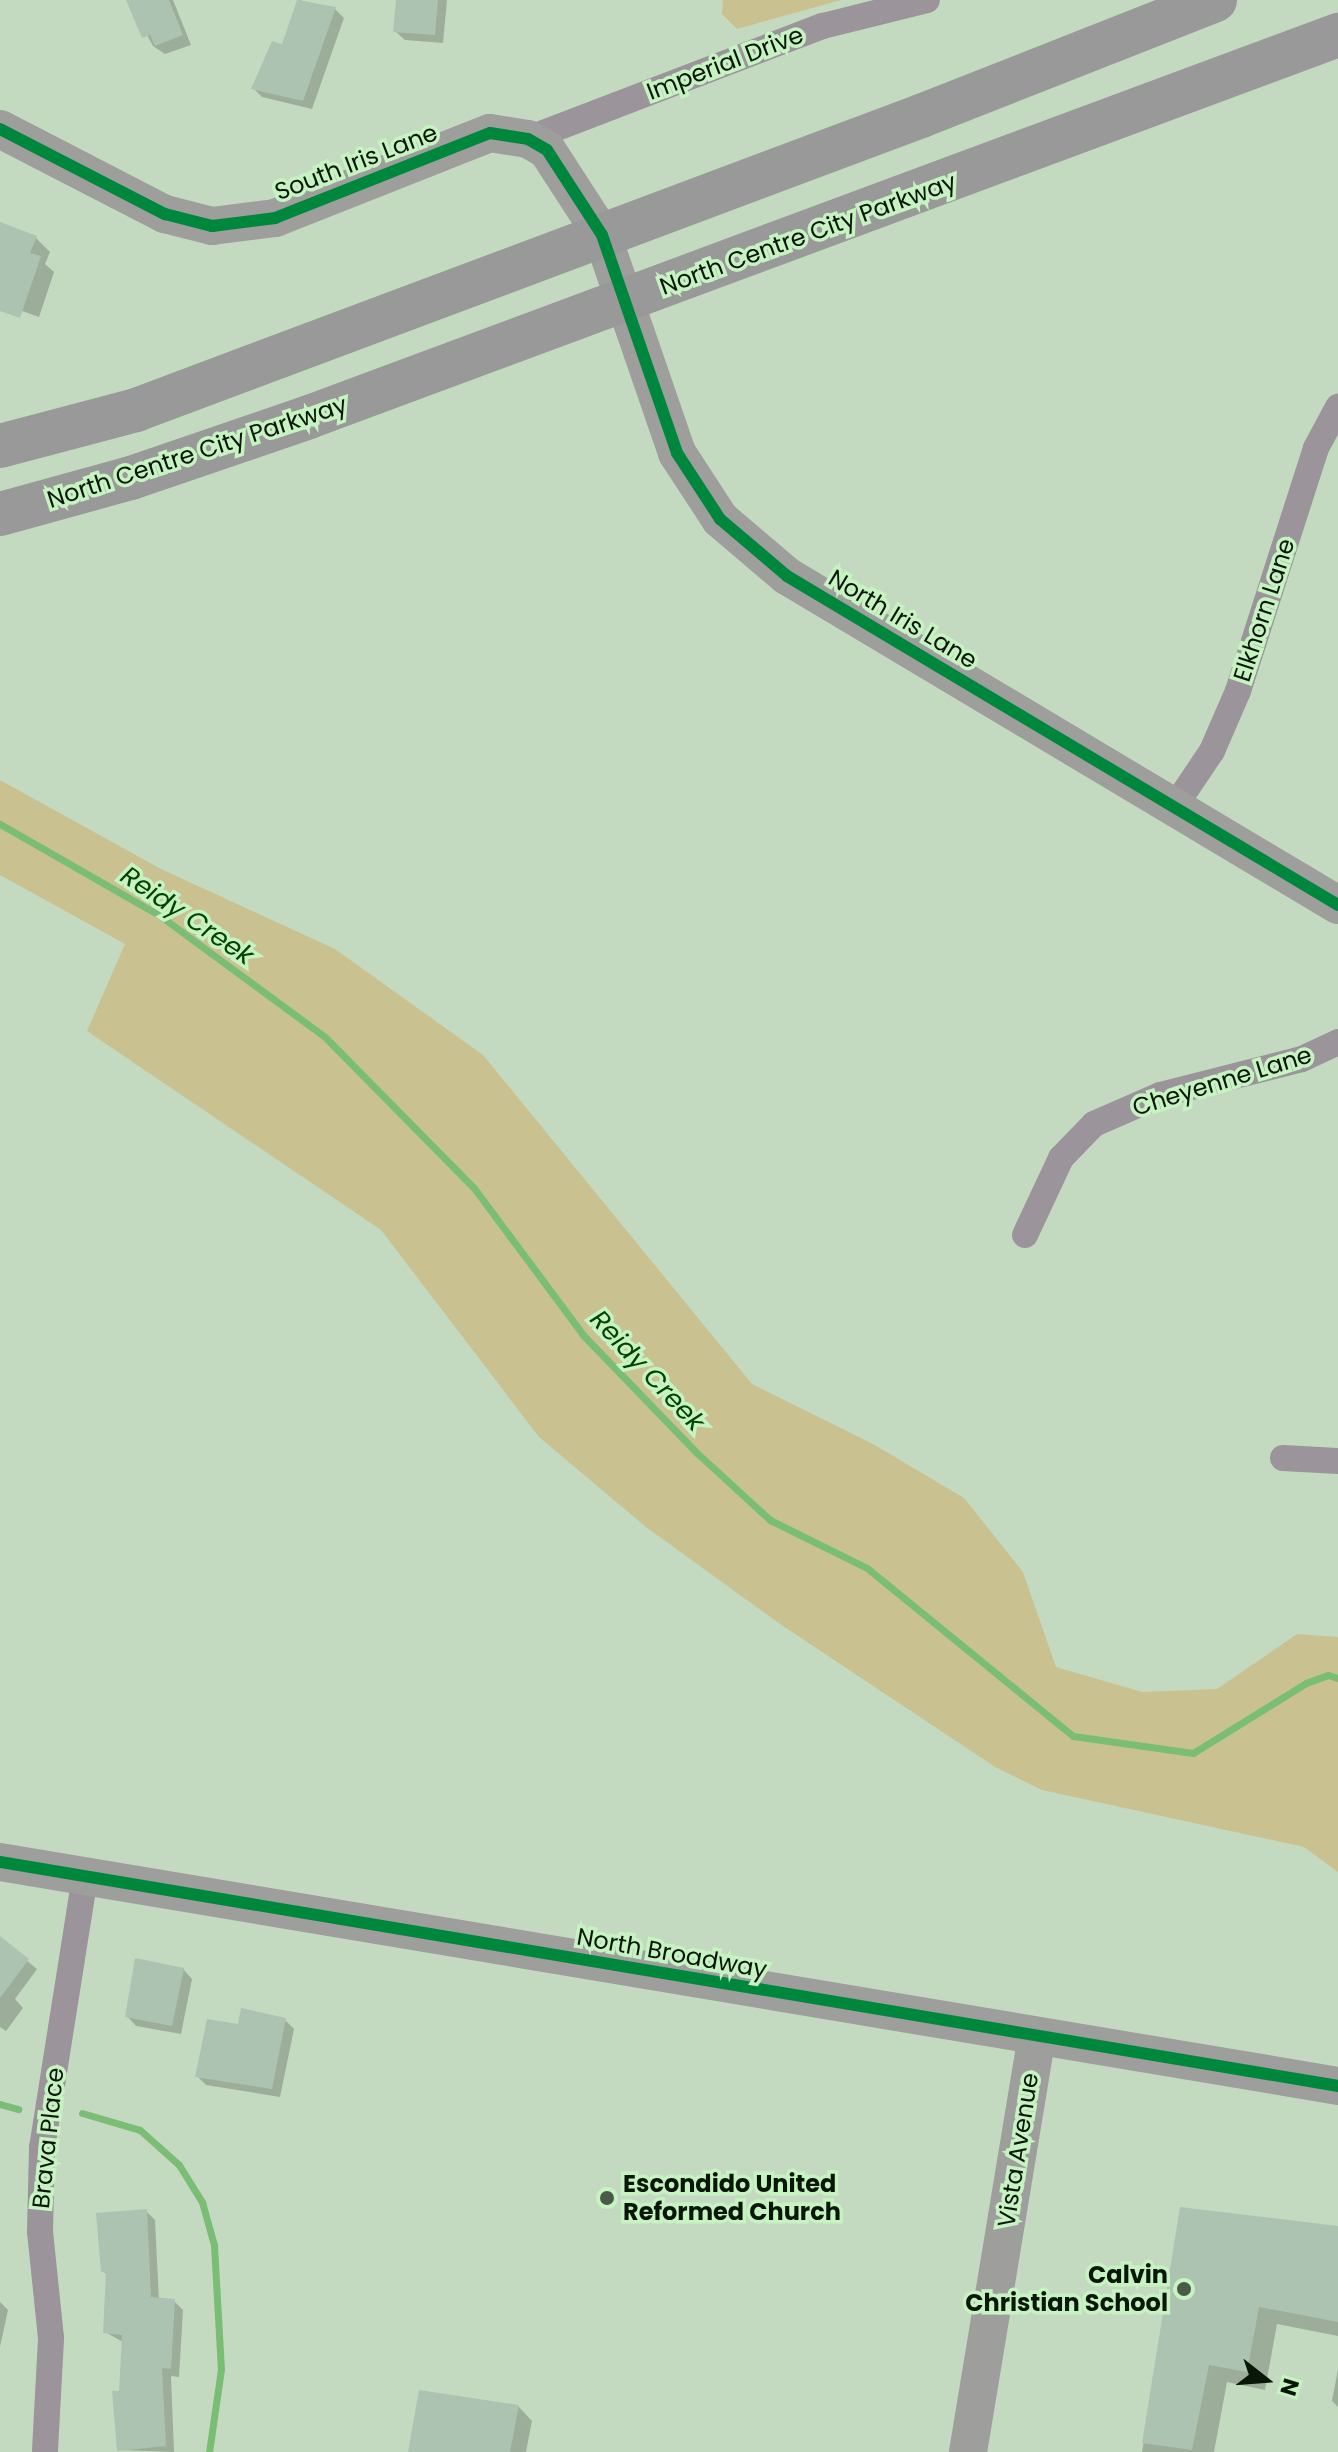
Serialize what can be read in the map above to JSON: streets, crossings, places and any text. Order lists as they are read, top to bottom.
{
  "streets": {
    "highway": ["North Centre City Parkway"],
    "street": [
      "Imperial Drive",
      "South Iris Lane",
      "Elkhorn Lane",
      "North Iris Lane",
      "Cheyenne Lane",
      "North Broadway",
      "Brava Place",
      "Vista Avenue"
    ]
  },
  "crossings": [
    ["Imperial Drive", "South Iris Lane"],
    ["North Centre City Parkway", "North Iris Lane"],
    ["Elkhorn Lane", "North Iris Lane"],
    ["North Broadway", "Brava Place"],
    ["North Broadway", "Vista Avenue"]
  ],
  "water": ["Reidy Creek"],
  "places": ["Escondido United Reformed Church", "Calvin Christian School"],
  "north": "right"
}
